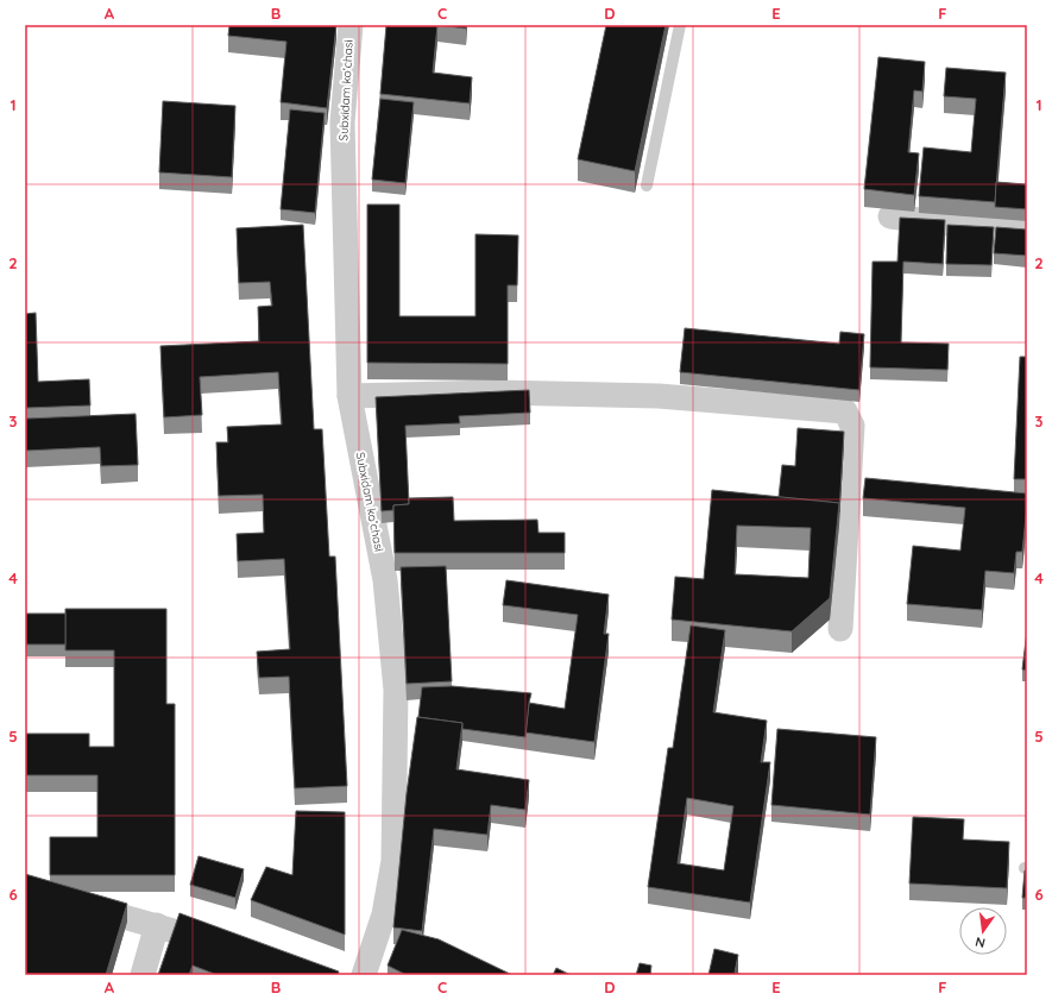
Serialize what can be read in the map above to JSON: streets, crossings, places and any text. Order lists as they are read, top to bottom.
{
  "streets": {
    "street": ["Subxidam koʻchasi"]
  },
  "north": "bottom",
  "grid": {
    "columns": [
      "A",
      "B",
      "C",
      "D",
      "E",
      "F"
    ],
    "rows": [
      "1",
      "2",
      "3",
      "4",
      "5",
      "6"
    ]
  }
}
